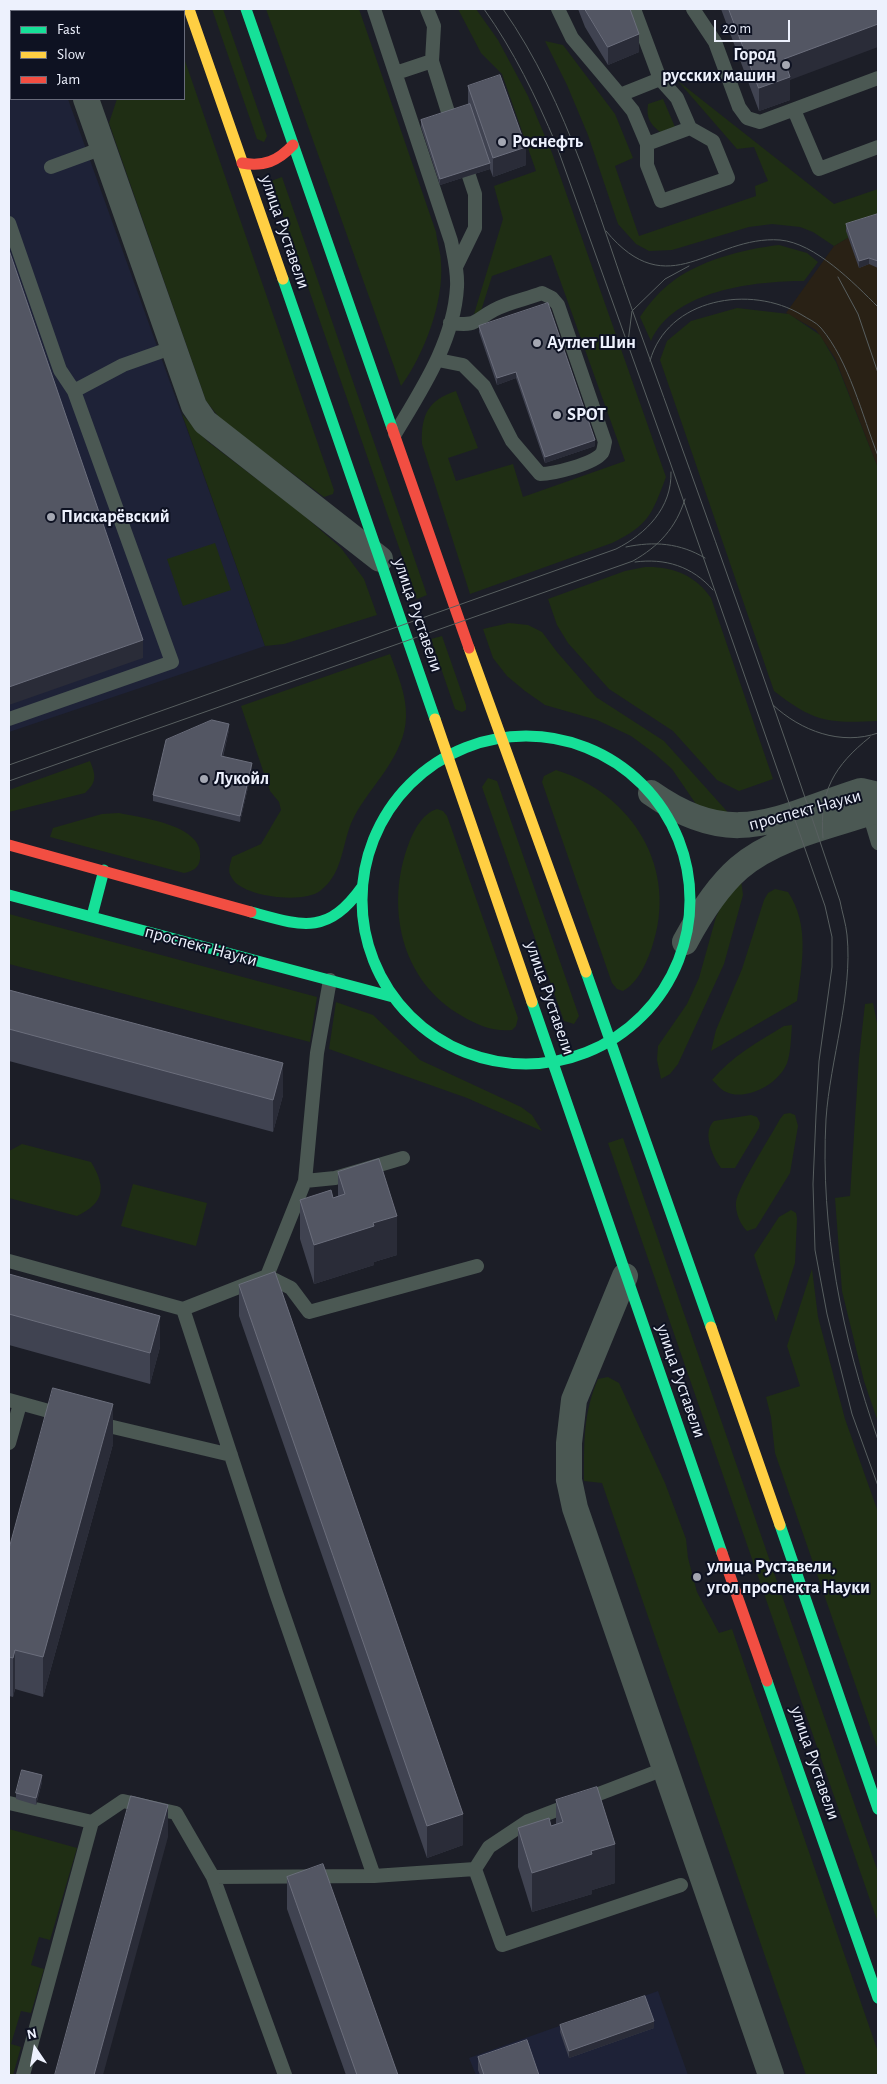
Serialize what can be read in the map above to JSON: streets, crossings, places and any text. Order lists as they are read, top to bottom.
{
  "streets": {
    "main road": ["улица Руставели", "проспект Науки"]
  },
  "crossings": [
    ["улица Руставели", "проспект Науки"]
  ],
  "places": [
    "Город русских машин",
    "Роснефть",
    "Аутлет Шин",
    "SPOT",
    "Пискарёвский",
    "Лукойл",
    "улица Руставели, угол проспекта Науки"
  ],
  "legend": ["Fast", "Slow", "Jam"],
  "scale_bar": "20 m",
  "north": "top"
}
